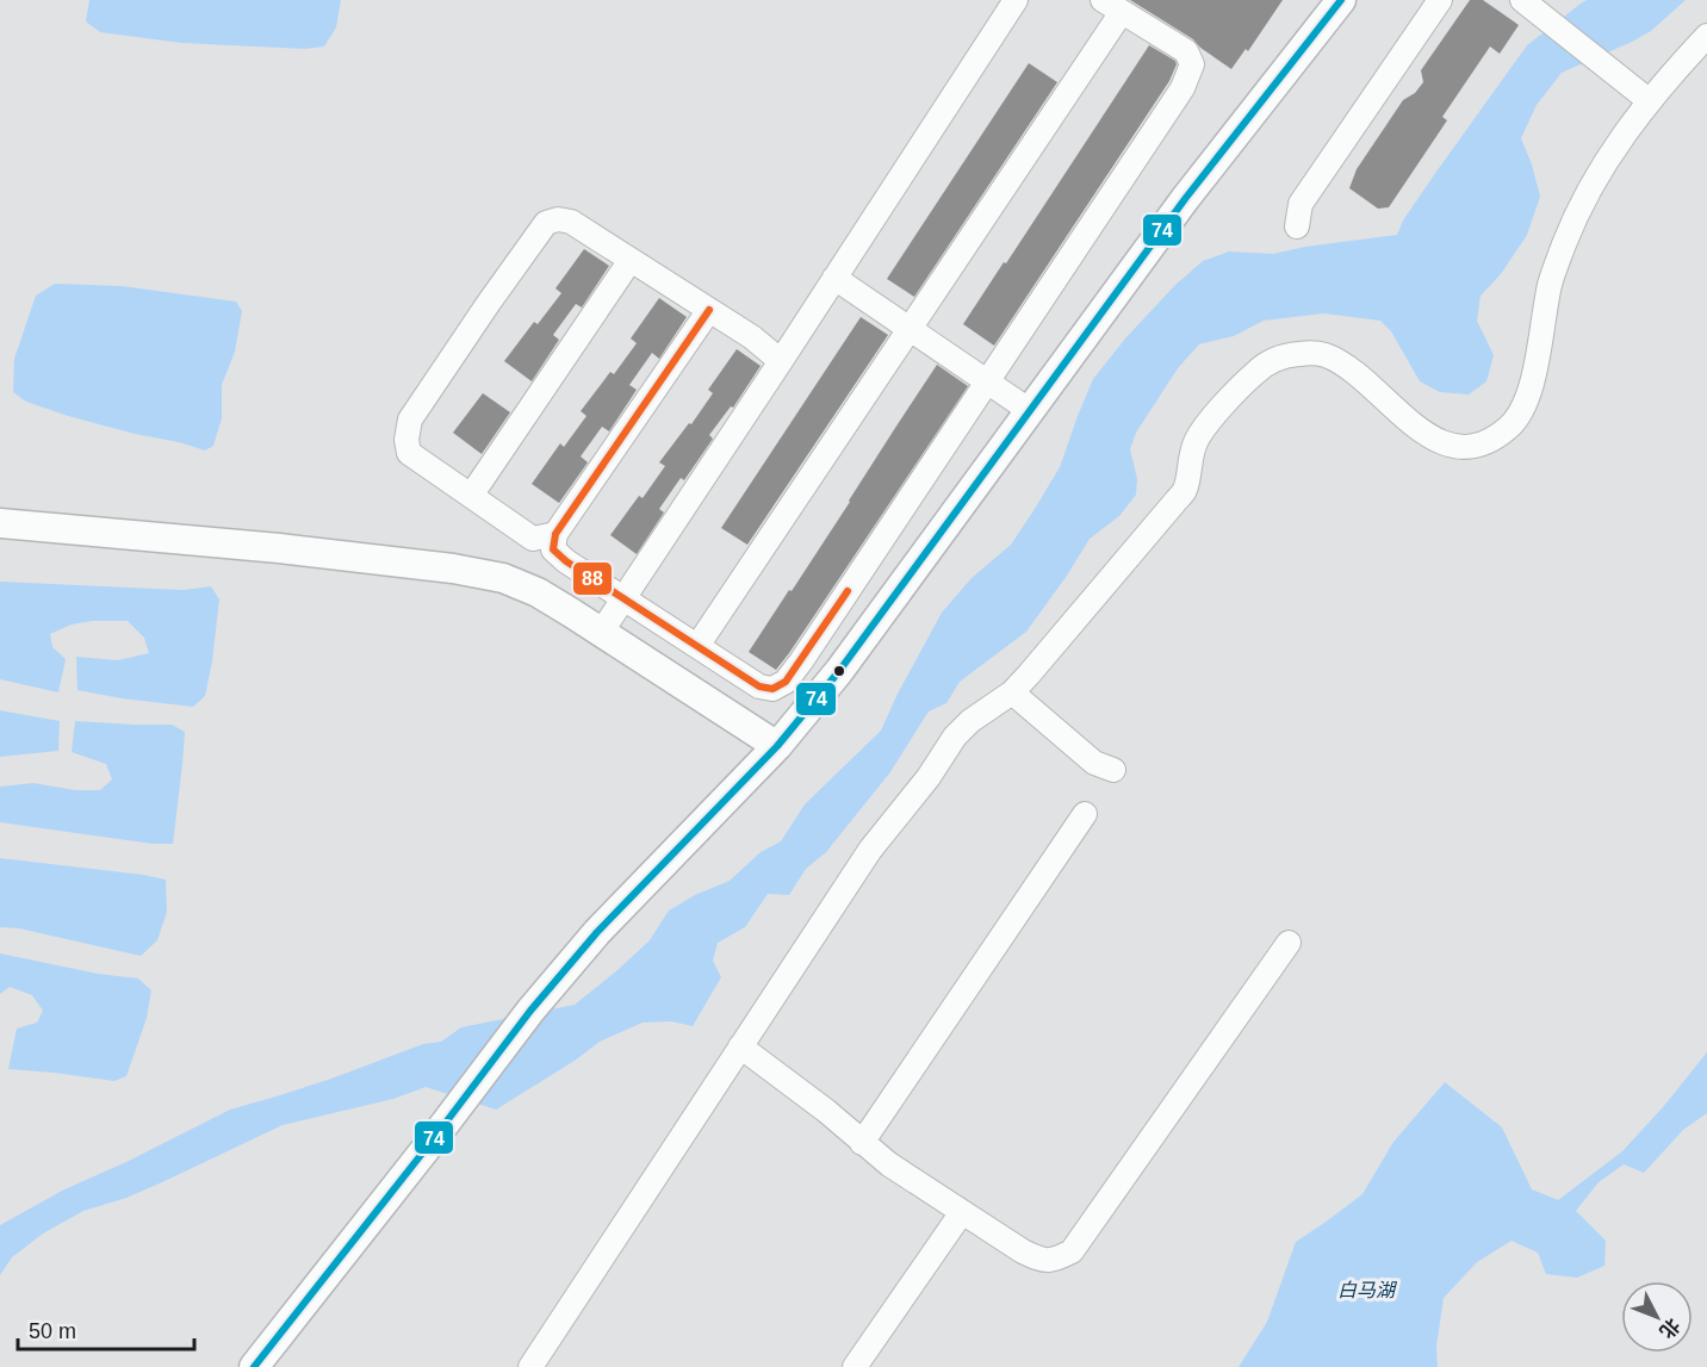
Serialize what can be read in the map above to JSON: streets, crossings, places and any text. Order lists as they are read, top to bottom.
{
  "water": ["白马湖"],
  "lines": ["transit line 74", "transit line 88"],
  "scale_bar": "50 m",
  "north": "bottom right"
}
